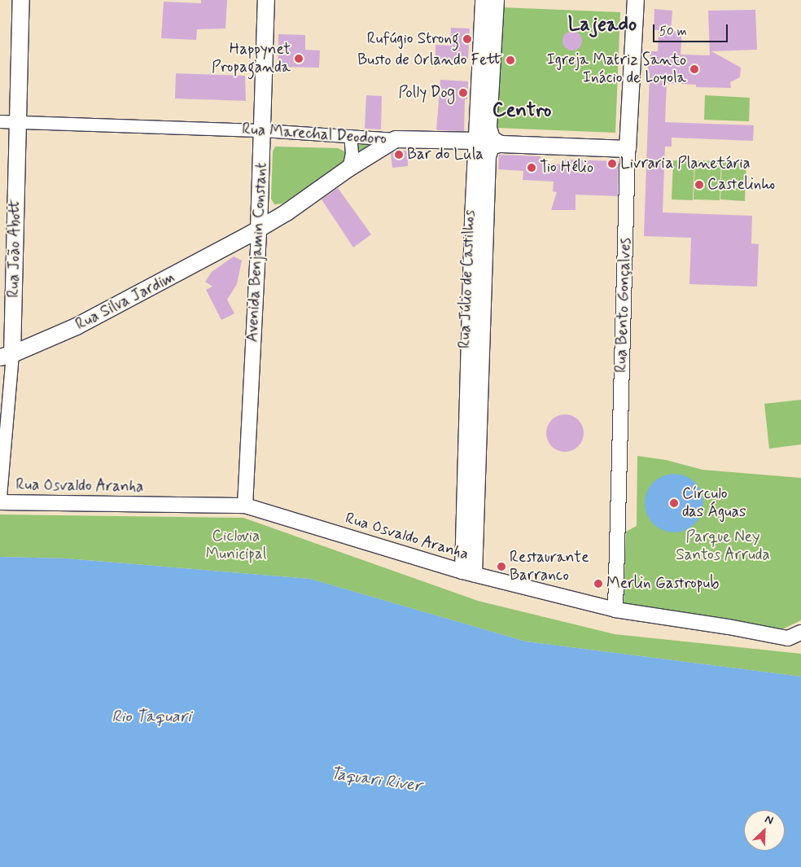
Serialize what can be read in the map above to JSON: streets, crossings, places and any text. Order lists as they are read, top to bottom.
{
  "streets": {
    "main road": [
      "Rua Marechal Deodoro",
      "Rua João Abott",
      "Avenida Benjamin Constant",
      "Rua Silva Jardim",
      "Rua Bento Gonçalves"
    ],
    "street": ["Rua Júlio de Castilhos", "Rua Osvaldo Aranha"]
  },
  "crossings": [
    ["Rua Marechal Deodoro", "Rua João Abott"],
    ["Rua Marechal Deodoro", "Avenida Benjamin Constant"],
    ["Rua Marechal Deodoro", "Rua Júlio de Castilhos"],
    ["Rua Marechal Deodoro", "Rua Silva Jardim"],
    ["Rua Marechal Deodoro", "Rua Bento Gonçalves"],
    ["Rua João Abott", "Rua Silva Jardim"],
    ["Avenida Benjamin Constant", "Rua Silva Jardim"],
    ["Avenida Benjamin Constant", "Rua Osvaldo Aranha"],
    ["Rua Júlio de Castilhos", "Rua Osvaldo Aranha"],
    ["Rua Bento Gonçalves", "Rua Osvaldo Aranha"]
  ],
  "districts": ["Lajeado", "Centro"],
  "water": ["Rio Taquari", "Taquari River"],
  "parks": ["Ciclovia Municipal", "Parque Ney Santos Arruda"],
  "places": [
    "Rufúgio Strong",
    "Happynet Propaganda",
    "Busto de Orlando Fett",
    "Igreja Matriz Santo Inácio de Loyola",
    "Polly Dog",
    "Bar do Lula",
    "Livraria Planetária",
    "Tio Hélio",
    "Castelinho",
    "Círculo das Águas",
    "Restaurante Barranco",
    "Merlin Gastropub"
  ],
  "scale_bar": "50 m",
  "north": "top right"
}
